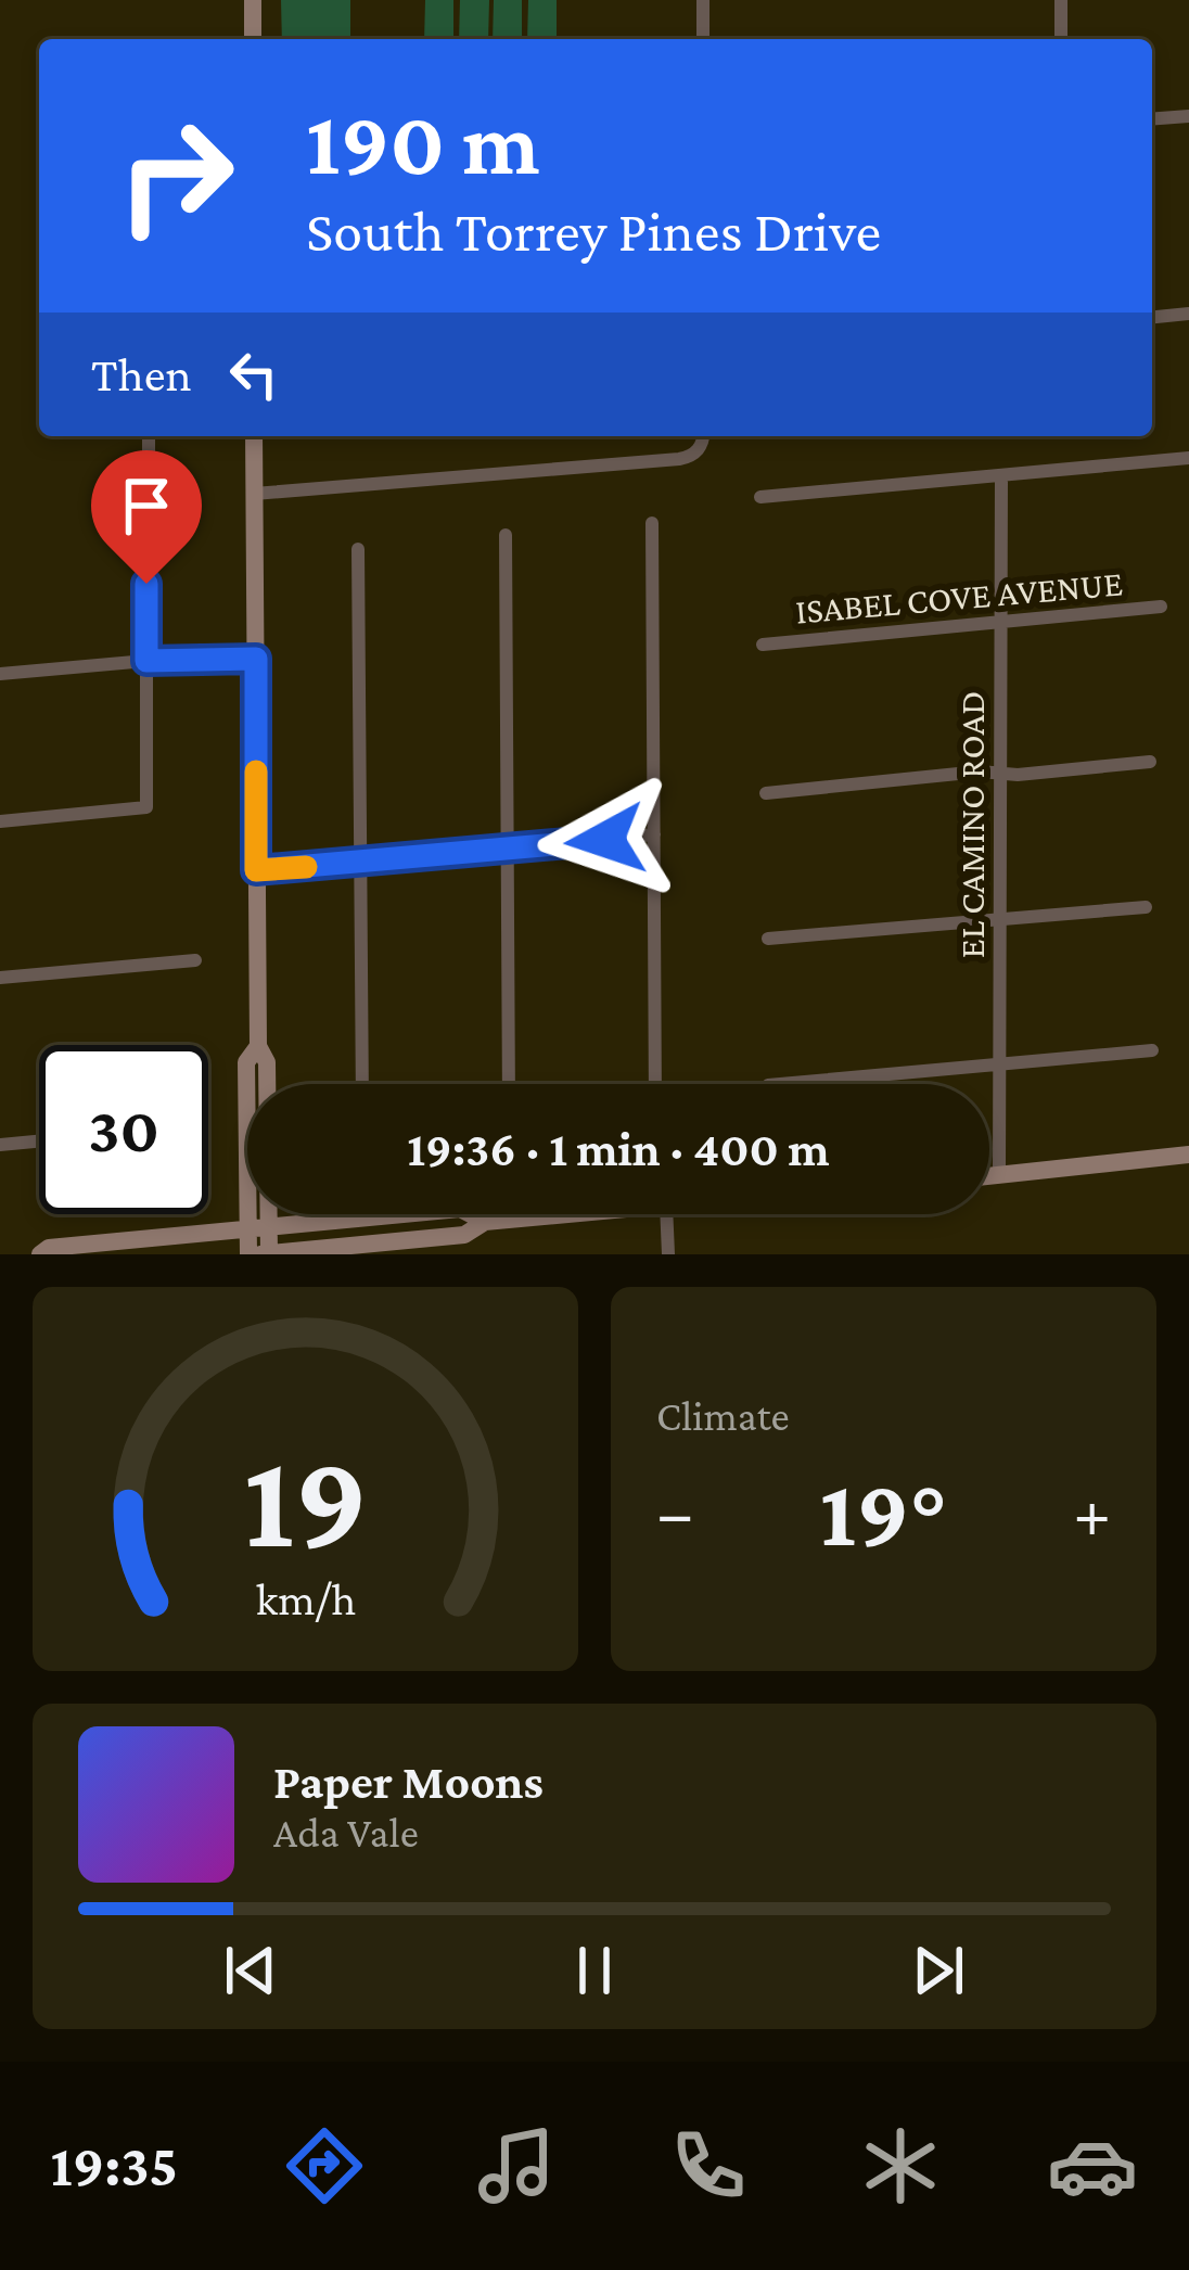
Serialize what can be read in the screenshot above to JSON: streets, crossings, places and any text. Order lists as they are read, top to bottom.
{
  "streets": {
    "street": ["ISABEL COVE AVENUE", "EL CAMINO ROAD"]
  },
  "crossings": [
    ["ISABEL COVE AVENUE", "EL CAMINO ROAD"]
  ],
  "page": {
    "turn": ["190 m", "South Torrey Pines Drive"],
    "then": "Then",
    "limit": "30",
    "trip": "19:36 · 1 min · 400 m",
    "tile": "Climate",
    "heat": ["−", "19°", "+"],
    "song": ["Paper Moons", "Ada Vale"],
    "tabs": "19:35",
    "gauge": ["19", "km/h"]
  }
}
